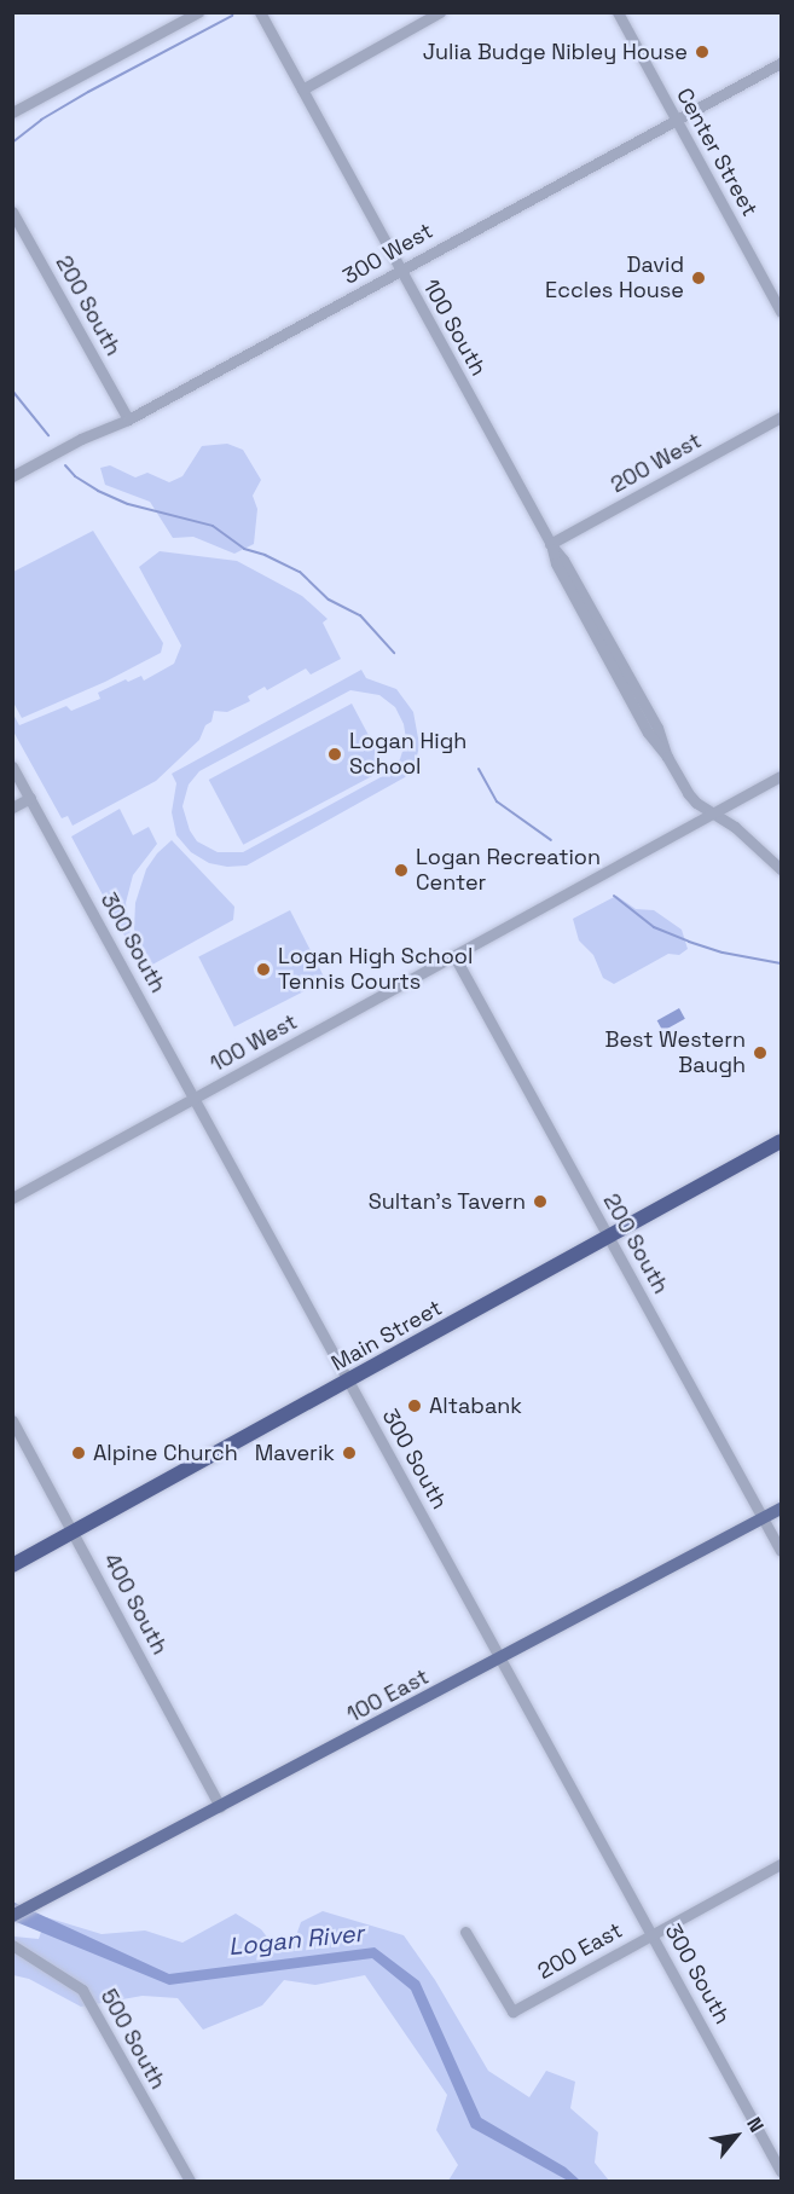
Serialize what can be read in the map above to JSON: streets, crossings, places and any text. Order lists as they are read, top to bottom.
{
  "streets": {
    "highway": ["Main Street"],
    "main road": ["100 East"],
    "street": [
      "Center Street",
      "300 West",
      "200 South",
      "100 South",
      "200 West",
      "300 South",
      "100 West",
      "400 South",
      "200 East",
      "500 South"
    ]
  },
  "crossings": [
    ["Center Street", "300 West"],
    ["300 West", "200 South"],
    ["300 West", "100 South"],
    ["200 South", "100 West"],
    ["200 South", "Main Street"],
    ["200 South", "100 East"],
    ["100 South", "200 West"],
    ["100 South", "100 West"],
    ["300 South", "100 West"],
    ["300 South", "Main Street"],
    ["300 South", "100 East"],
    ["300 South", "200 East"],
    ["Main Street", "400 South"],
    ["400 South", "100 East"]
  ],
  "water": ["Logan River"],
  "places": [
    "Julia Budge Nibley House",
    "David Eccles House",
    "Logan High School",
    "Logan Recreation Center",
    "Logan High School Tennis Courts",
    "Best Western Baugh",
    "Sultan's Tavern",
    "Altabank",
    "Alpine Church",
    "Maverik"
  ],
  "north": "top right"
}
